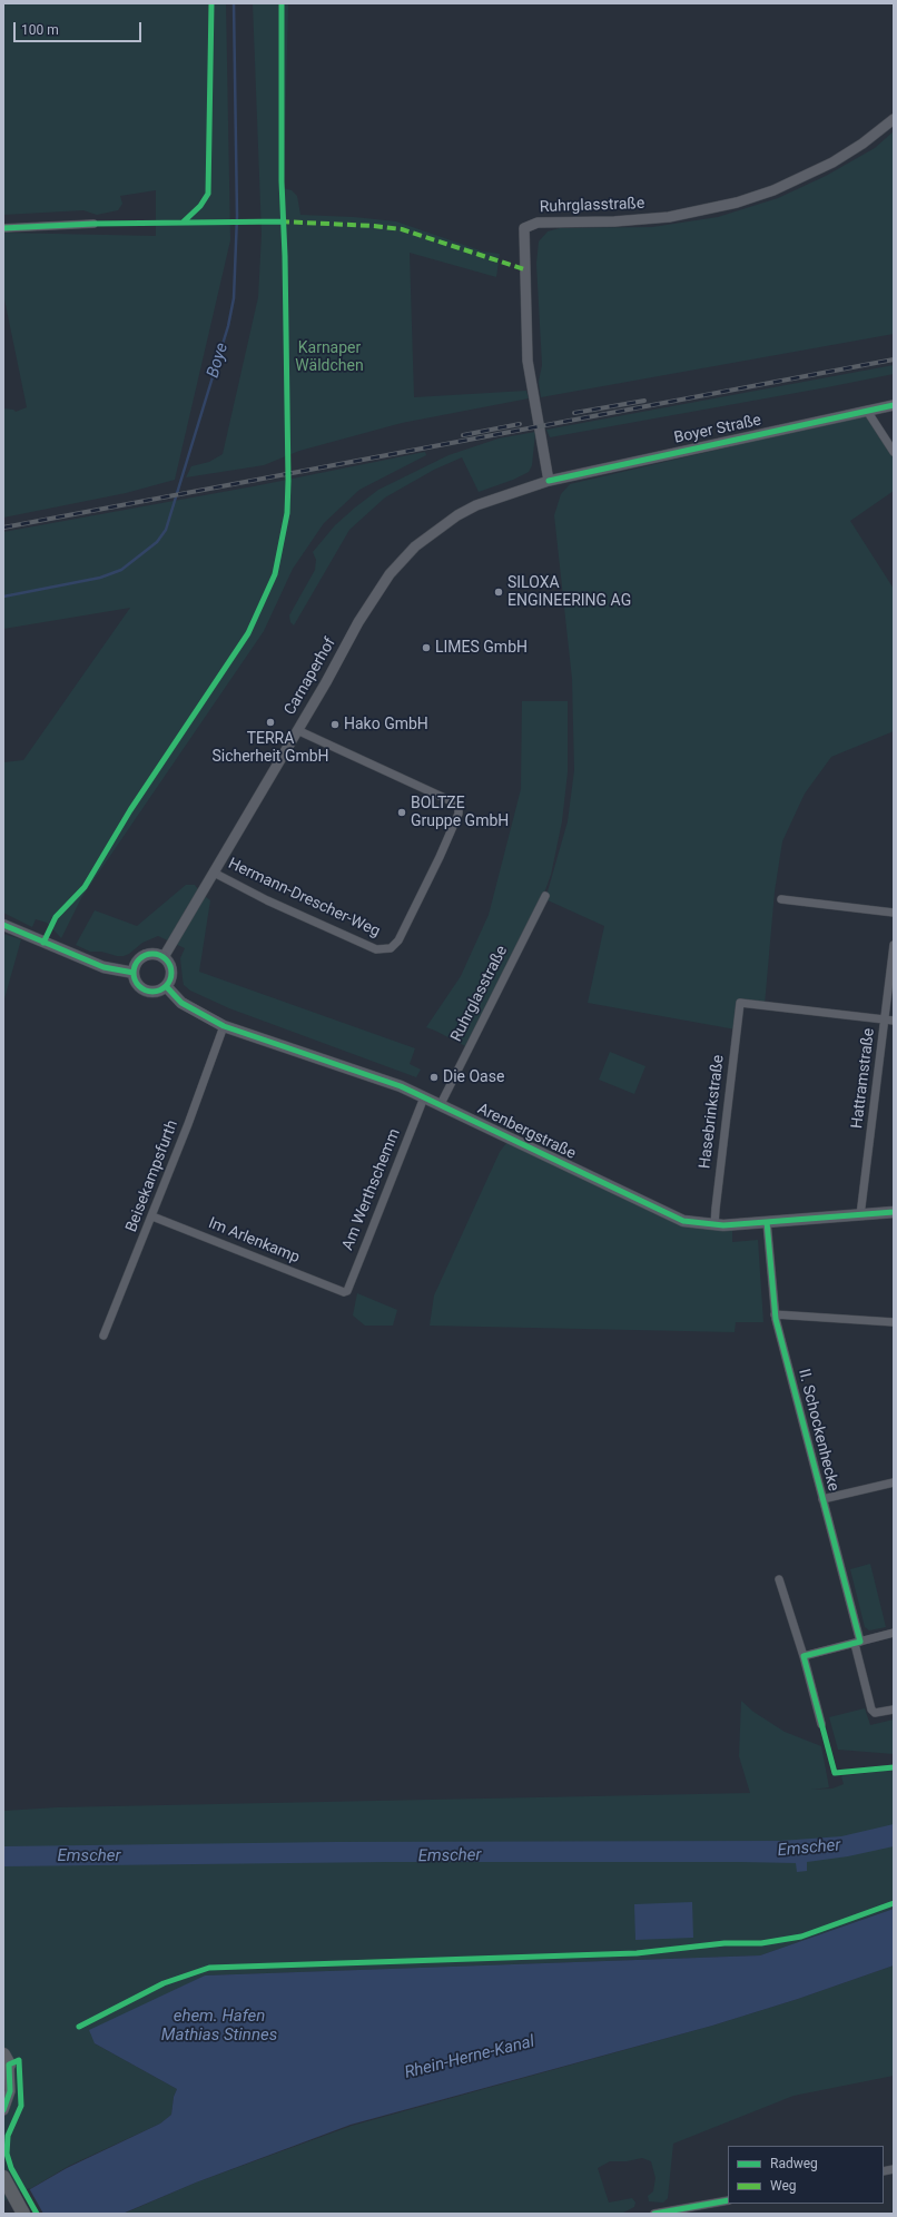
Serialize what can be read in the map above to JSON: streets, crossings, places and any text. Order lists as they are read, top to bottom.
{
  "streets": {
    "main road": ["Arenbergstraße"],
    "street": [
      "Ruhrglasstraße",
      "Boyer Straße",
      "Carnaperhof",
      "Hermann-Drescher-Weg",
      "Hattramstraße",
      "Hasebrinkstraße",
      "Beisekampsfurth",
      "Am Werthschemm",
      "Im Arlenkamp",
      "II. Schockenhecke"
    ]
  },
  "crossings": [
    ["Ruhrglasstraße", "Boyer Straße"],
    ["Ruhrglasstraße", "Carnaperhof"],
    ["Ruhrglasstraße", "Arenbergstraße"],
    ["Boyer Straße", "Carnaperhof"],
    ["Carnaperhof", "Hermann-Drescher-Weg"],
    ["Carnaperhof", "Arenbergstraße"],
    ["Hattramstraße", "Hasebrinkstraße"],
    ["Hattramstraße", "Arenbergstraße"],
    ["Hasebrinkstraße", "Arenbergstraße"],
    ["Arenbergstraße", "Beisekampsfurth"],
    ["Arenbergstraße", "Am Werthschemm"],
    ["Arenbergstraße", "II. Schockenhecke"],
    ["Beisekampsfurth", "Im Arlenkamp"],
    ["Am Werthschemm", "Im Arlenkamp"]
  ],
  "water": [
    "Boye",
    "Emscher",
    "ehem. Hafen Mathias Stinnes",
    "Rhein-Herne-Kanal"
  ],
  "parks": ["Karnaper Wäldchen"],
  "places": [
    "SILOXA ENGINEERING AG",
    "LIMES GmbH",
    "TERRA Sicherheit GmbH",
    "Hako GmbH",
    "BOLTZE Gruppe GmbH",
    "Die Oase"
  ],
  "legend": ["Radweg", "Weg"],
  "scale_bar": "100 m"
}
